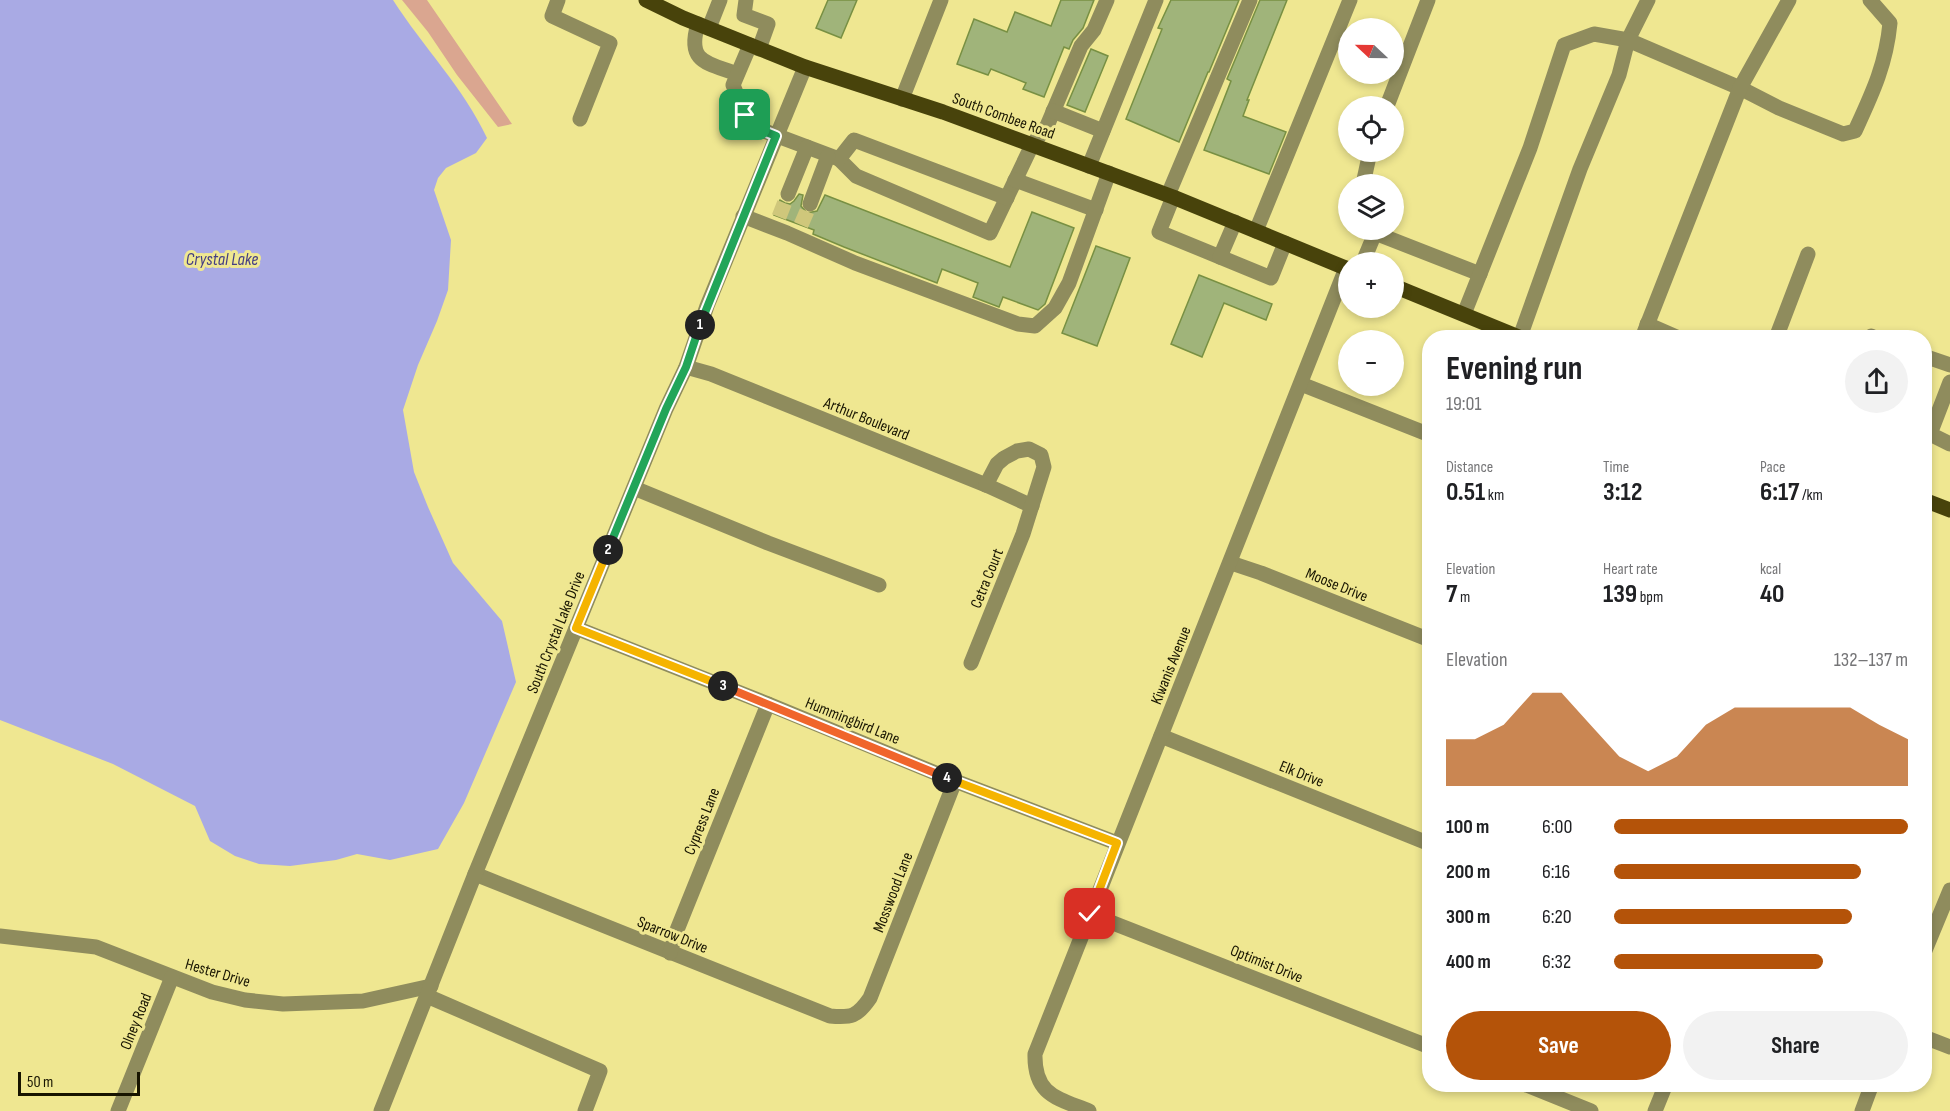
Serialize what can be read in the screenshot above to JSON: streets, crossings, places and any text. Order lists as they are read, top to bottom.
{
  "streets": {
    "main road": ["South Combee Road"],
    "street": [
      "Arthur Boulevard",
      "Cetra Court",
      "Moose Drive",
      "South Crystal Lake Drive",
      "Kiwanis Avenue",
      "Hummingbird Lane",
      "Elk Drive",
      "Cypress Lane",
      "Mosswood Lane",
      "Sparrow Drive",
      "Optimist Drive",
      "Hester Drive",
      "Olney Road"
    ]
  },
  "crossings": [
    ["South Combee Road", "South Crystal Lake Drive"],
    ["Arthur Boulevard", "Cetra Court"],
    ["Arthur Boulevard", "South Crystal Lake Drive"],
    ["Moose Drive", "Kiwanis Avenue"],
    ["South Crystal Lake Drive", "Hummingbird Lane"],
    ["South Crystal Lake Drive", "Sparrow Drive"],
    ["South Crystal Lake Drive", "Hester Drive"],
    ["Kiwanis Avenue", "Hummingbird Lane"],
    ["Kiwanis Avenue", "Elk Drive"],
    ["Kiwanis Avenue", "Optimist Drive"],
    ["Hummingbird Lane", "Cypress Lane"],
    ["Hummingbird Lane", "Mosswood Lane"],
    ["Cypress Lane", "Sparrow Drive"],
    ["Mosswood Lane", "Sparrow Drive"],
    ["Hester Drive", "Olney Road"]
  ],
  "water": ["Crystal Lake"],
  "scale_bar": "50 m",
  "north": "left",
  "page": {
    "map_buttons": ["+", "−"],
    "pins": [
      "1",
      "2",
      "3",
      "4"
    ],
    "heading": ["Evening run", "19:01"],
    "stats": [
      ["Distance", "0.51 km"],
      ["Time", "3:12"],
      ["Pace", "6:17 /km"],
      ["Elevation", "7 m"],
      ["Heart rate", "139 bpm"],
      ["kcal", "40"]
    ],
    "chart": ["Elevation", "132–137 m"],
    "list": [
      {
        "name": "100 m",
        "note": "6:00"
      },
      {
        "name": "200 m",
        "note": "6:16"
      },
      {
        "name": "300 m",
        "note": "6:20"
      },
      {
        "name": "400 m",
        "note": "6:32"
      }
    ],
    "buttons": ["Save", "Share"],
    "scale": "50 m"
  }
}
